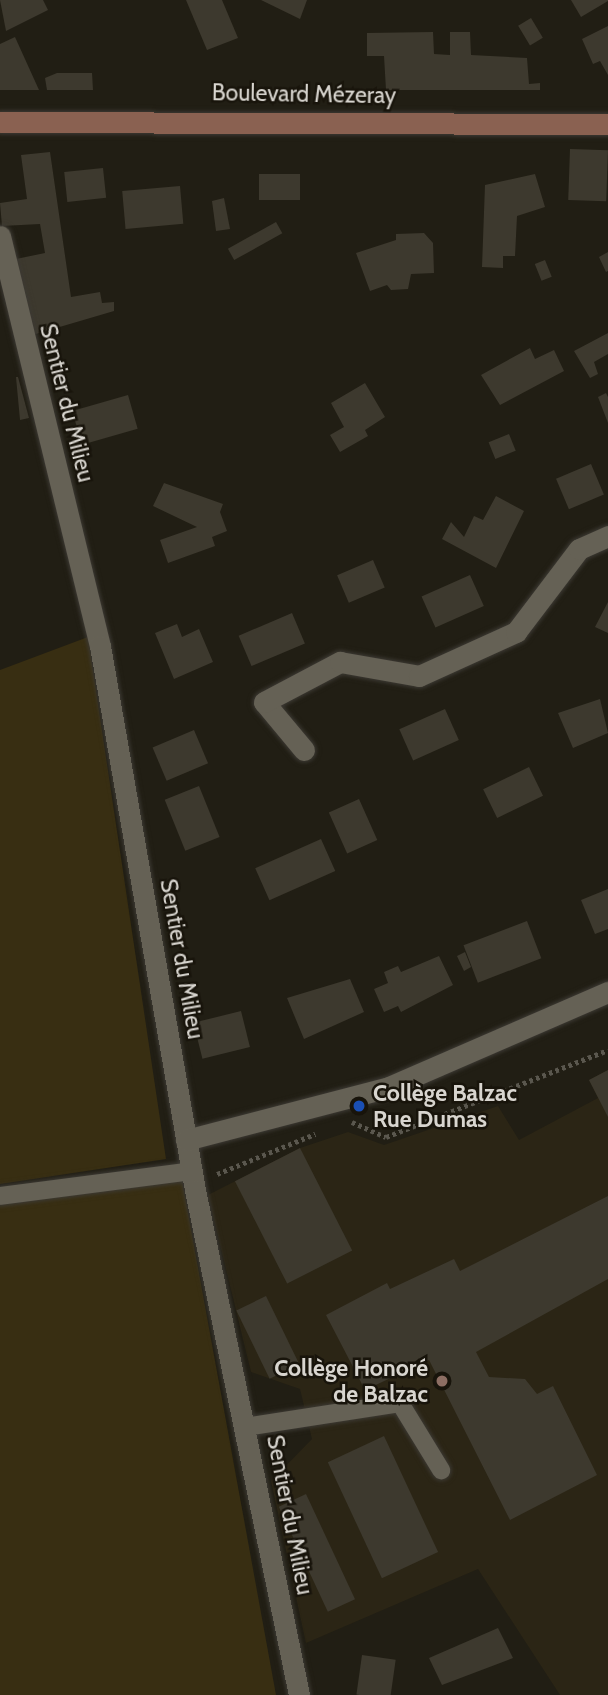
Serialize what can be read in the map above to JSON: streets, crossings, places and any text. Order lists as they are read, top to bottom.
{
  "streets": {
    "main road": ["Boulevard Mézeray"],
    "street": ["Sentier du Milieu"]
  },
  "places": ["Collège Balzac Rue Dumas", "Collège Honoré de Balzac"]
}
